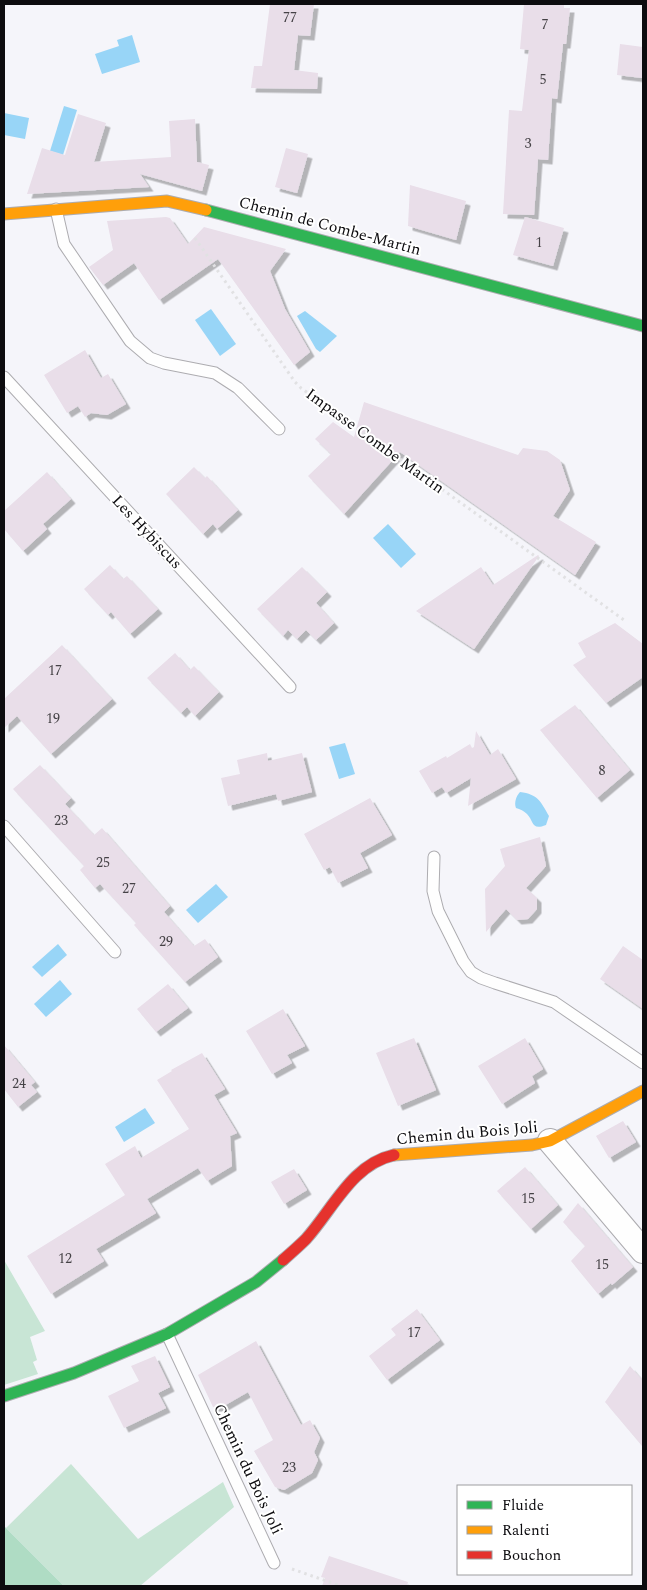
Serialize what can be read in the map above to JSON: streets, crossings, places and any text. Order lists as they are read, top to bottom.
{
  "streets": {
    "street": ["Chemin de Combe-Martin", "Chemin du Bois Joli"],
    "lane": ["Les Hybiscus"],
    "path": ["Impasse Combe Martin"]
  },
  "crossings": [
    ["Chemin de Combe-Martin", "Impasse Combe Martin"]
  ],
  "house_numbers": [
    "77",
    "7",
    "5",
    "3",
    "1",
    "17",
    "19",
    "8",
    "23",
    "25",
    "27",
    "29",
    "24",
    "15",
    "12",
    "15",
    "17",
    "23"
  ],
  "legend": ["Fluide", "Ralenti", "Bouchon"]
}
